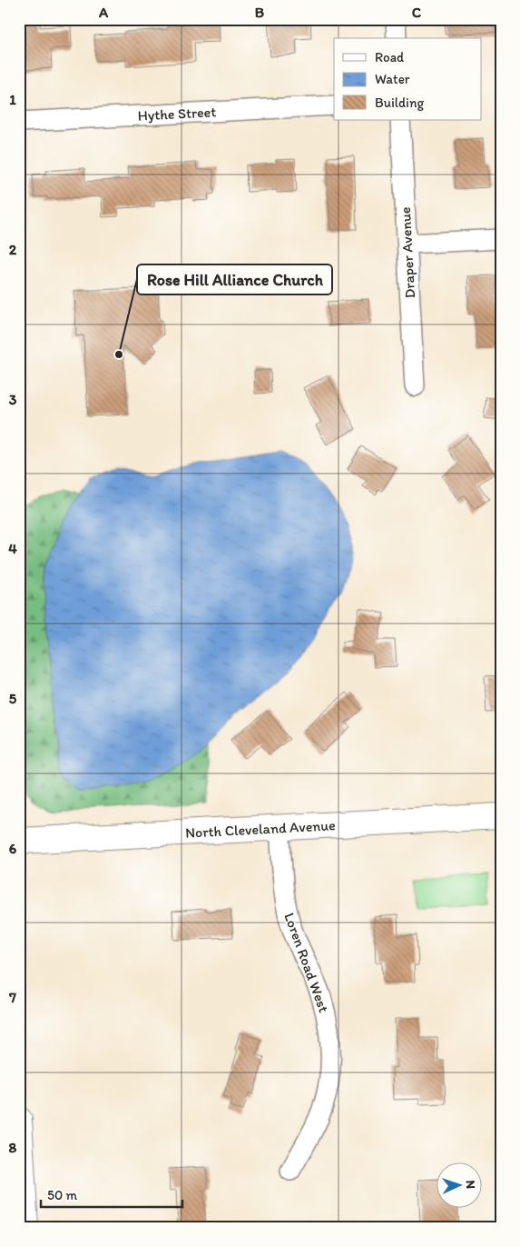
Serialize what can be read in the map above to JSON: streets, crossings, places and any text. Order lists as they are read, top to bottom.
{
  "streets": {
    "main road": ["North Cleveland Avenue"],
    "street": ["Hythe Street", "Draper Avenue", "Loren Road West"]
  },
  "crossings": [
    ["North Cleveland Avenue", "Loren Road West"]
  ],
  "places": ["Rose Hill Alliance Church"],
  "legend": ["Road", "Water", "Building"],
  "scale_bar": "50 m",
  "north": "right",
  "grid": {
    "columns": ["A", "B", "C"],
    "rows": [
      "1",
      "2",
      "3",
      "4",
      "5",
      "6",
      "7",
      "8"
    ]
  }
}
